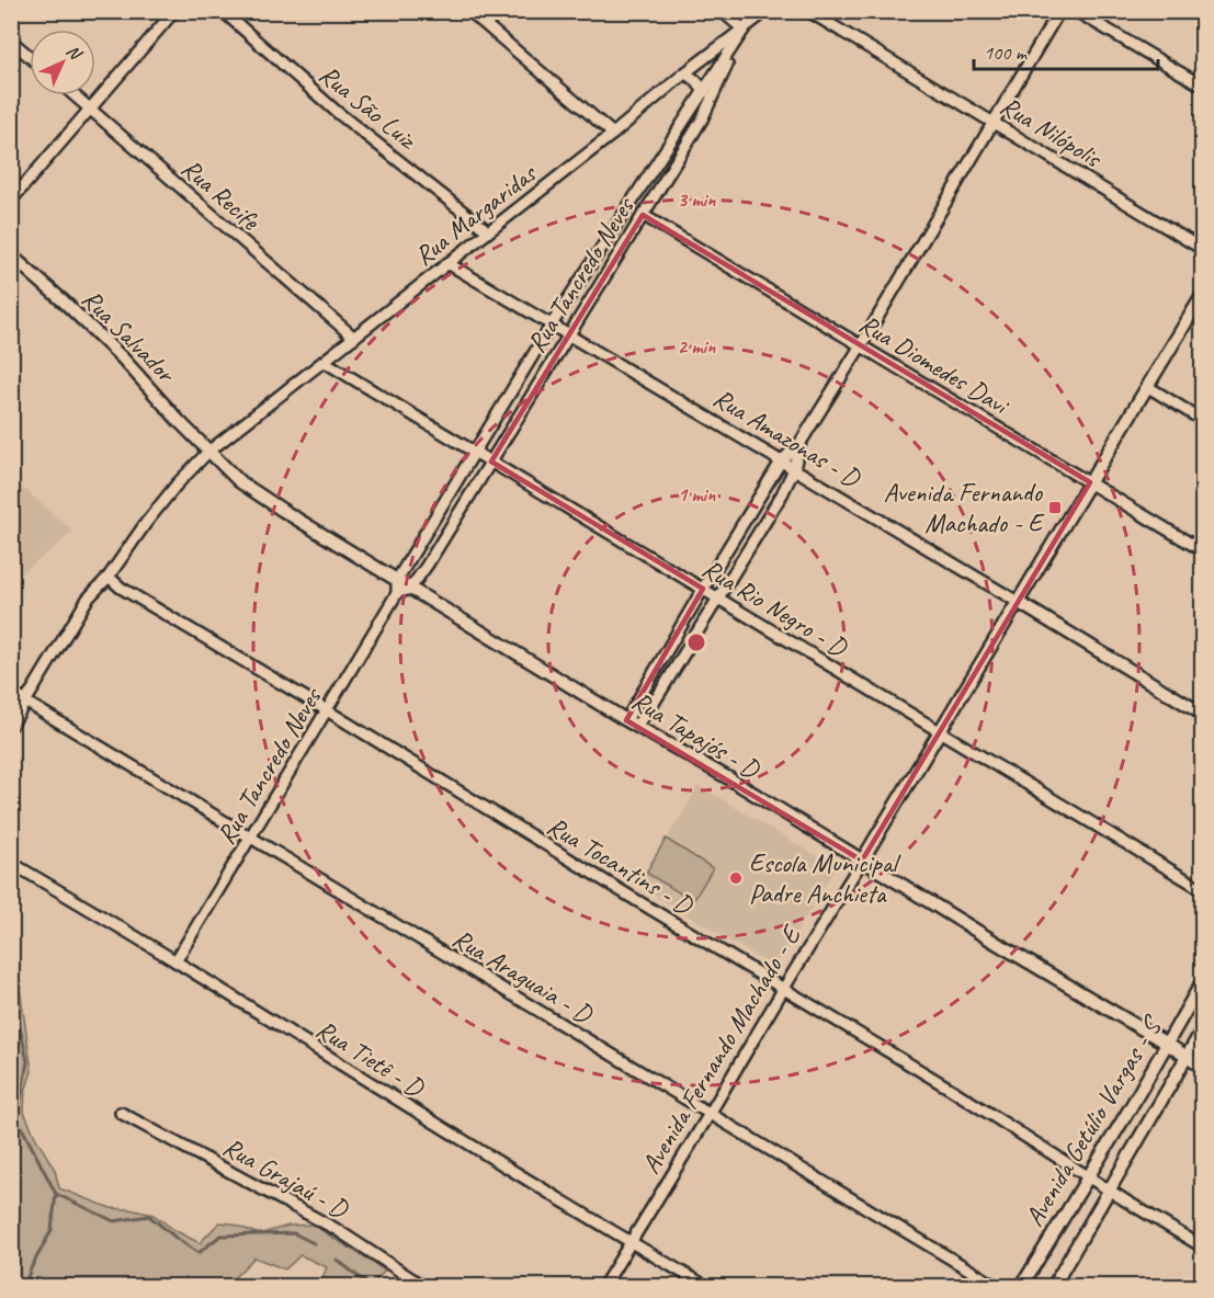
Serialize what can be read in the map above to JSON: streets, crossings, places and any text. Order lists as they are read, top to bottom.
{
  "streets": {
    "street": [
      "Rua São Luiz",
      "Rua Nilópolis",
      "Rua Recife",
      "Rua Margaridas",
      "Rua Tancredo Neves",
      "Rua Salvador",
      "Rua Diomedes Davi",
      "Rua Amazonas - D",
      "Rua Rio Negro - D",
      "Rua Tapajós - D",
      "Rua Tocantins - D",
      "Rua Araguaia - D",
      "Avenida Fernando Machado - E",
      "Rua Tietê - D",
      "Avenida Getúlio Vargas - S",
      "Rua Grajaú - D"
    ]
  },
  "crossings": [
    ["Rua São Luiz", "Rua Margaridas"],
    ["Rua Recife", "Rua Margaridas"],
    ["Rua Margaridas", "Rua Tancredo Neves"],
    ["Rua Margaridas", "Rua Salvador"],
    ["Rua Margaridas", "Rua Amazonas - D"],
    ["Rua Margaridas", "Rua Rio Negro - D"],
    ["Rua Margaridas", "Rua Tapajós - D"],
    ["Rua Margaridas", "Rua Tocantins - D"],
    ["Rua Margaridas", "Rua Araguaia - D"],
    ["Rua Tancredo Neves", "Rua Diomedes Davi"],
    ["Rua Tancredo Neves", "Rua Amazonas - D"],
    ["Rua Tancredo Neves", "Rua Rio Negro - D"],
    ["Rua Tancredo Neves", "Rua Tapajós - D"],
    ["Rua Tancredo Neves", "Rua Tocantins - D"],
    ["Rua Tancredo Neves", "Rua Araguaia - D"],
    ["Rua Tancredo Neves", "Rua Tietê - D"],
    ["Rua Salvador", "Rua Tapajós - D"],
    ["Rua Diomedes Davi", "Avenida Fernando Machado - E"],
    ["Rua Amazonas - D", "Avenida Fernando Machado - E"],
    ["Rua Rio Negro - D", "Avenida Fernando Machado - E"],
    ["Rua Tapajós - D", "Avenida Fernando Machado - E"],
    ["Rua Tapajós - D", "Avenida Getúlio Vargas - S"],
    ["Rua Tocantins - D", "Avenida Fernando Machado - E"],
    ["Rua Tocantins - D", "Avenida Getúlio Vargas - S"],
    ["Rua Araguaia - D", "Avenida Fernando Machado - E"],
    ["Avenida Fernando Machado - E", "Rua Tietê - D"]
  ],
  "places": {
    "transit": ["Avenida Fernando Machado - E"],
    "other": ["Escola Municipal Padre Anchieta"]
  },
  "scale_bar": "100 m",
  "north": "top right",
  "rings": ["3 min", "2 min", "1 min"]
}
